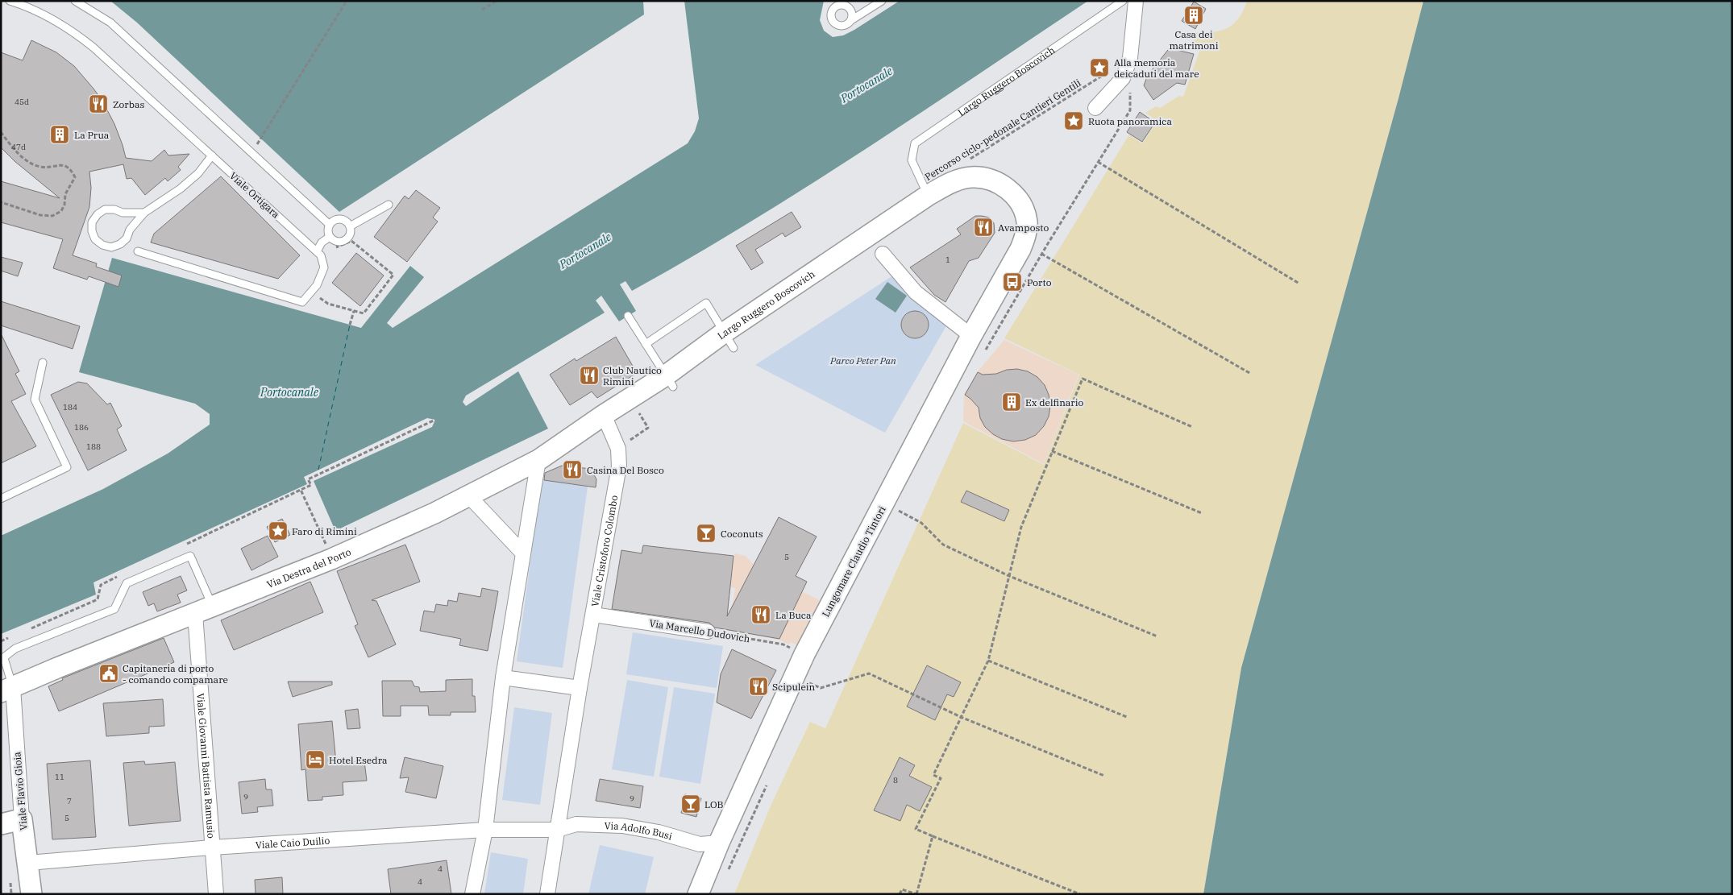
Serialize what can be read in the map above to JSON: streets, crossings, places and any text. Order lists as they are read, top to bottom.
{
  "streets": {
    "street": [
      "Largo Ruggero Boscovich",
      "Viale Cristoforo Colombo",
      "Lungomare Claudio Tintori",
      "Via Destra del Porto",
      "Via Marcello Dudovich",
      "Viale Giovanni Battista Ramusio",
      "Viale Flavio Gioia",
      "Via Adolfo Busi",
      "Viale Caio Duilio"
    ],
    "lane": ["Viale Ortigara"],
    "path": ["Percorso ciclo-pedonale Cantieri Gentili"]
  },
  "crossings": [
    ["Largo Ruggero Boscovich", "Viale Cristoforo Colombo"],
    ["Largo Ruggero Boscovich", "Lungomare Claudio Tintori"],
    ["Largo Ruggero Boscovich", "Via Destra del Porto"],
    ["Viale Cristoforo Colombo", "Via Destra del Porto"],
    ["Viale Cristoforo Colombo", "Via Marcello Dudovich"],
    ["Viale Cristoforo Colombo", "Via Adolfo Busi"],
    ["Viale Cristoforo Colombo", "Viale Caio Duilio"],
    ["Lungomare Claudio Tintori", "Via Marcello Dudovich"],
    ["Lungomare Claudio Tintori", "Via Adolfo Busi"],
    ["Via Destra del Porto", "Viale Giovanni Battista Ramusio"],
    ["Via Destra del Porto", "Viale Flavio Gioia"],
    ["Viale Giovanni Battista Ramusio", "Viale Caio Duilio"],
    ["Viale Flavio Gioia", "Viale Caio Duilio"],
    ["Via Adolfo Busi", "Viale Caio Duilio"]
  ],
  "water": ["Portocanale"],
  "parks": ["Parco Peter Pan"],
  "places": {
    "building": ["Casa dei matrimoni", "La Prua", "Ex delfinario"],
    "place": ["Alla memoria deicaduti del mare", "Ruota panoramica", "Faro di Rimini"],
    "restaurant": [
      "Zorbas",
      "Avamposto",
      "Club Nautico Rimini",
      "Casina Del Bosco",
      "La Buca",
      "Scipulein"
    ],
    "bus stop": ["Porto"],
    "bar": ["Coconuts", "LOB"],
    "public building": ["Capitaneria di porto - comando compamare"],
    "hotel": ["Hotel Esedra"]
  },
  "house_numbers": [
    "45d",
    "47d",
    "1",
    "184",
    "186",
    "188",
    "5",
    "11",
    "8",
    "9",
    "9",
    "7",
    "5",
    "4",
    "4"
  ]
}
